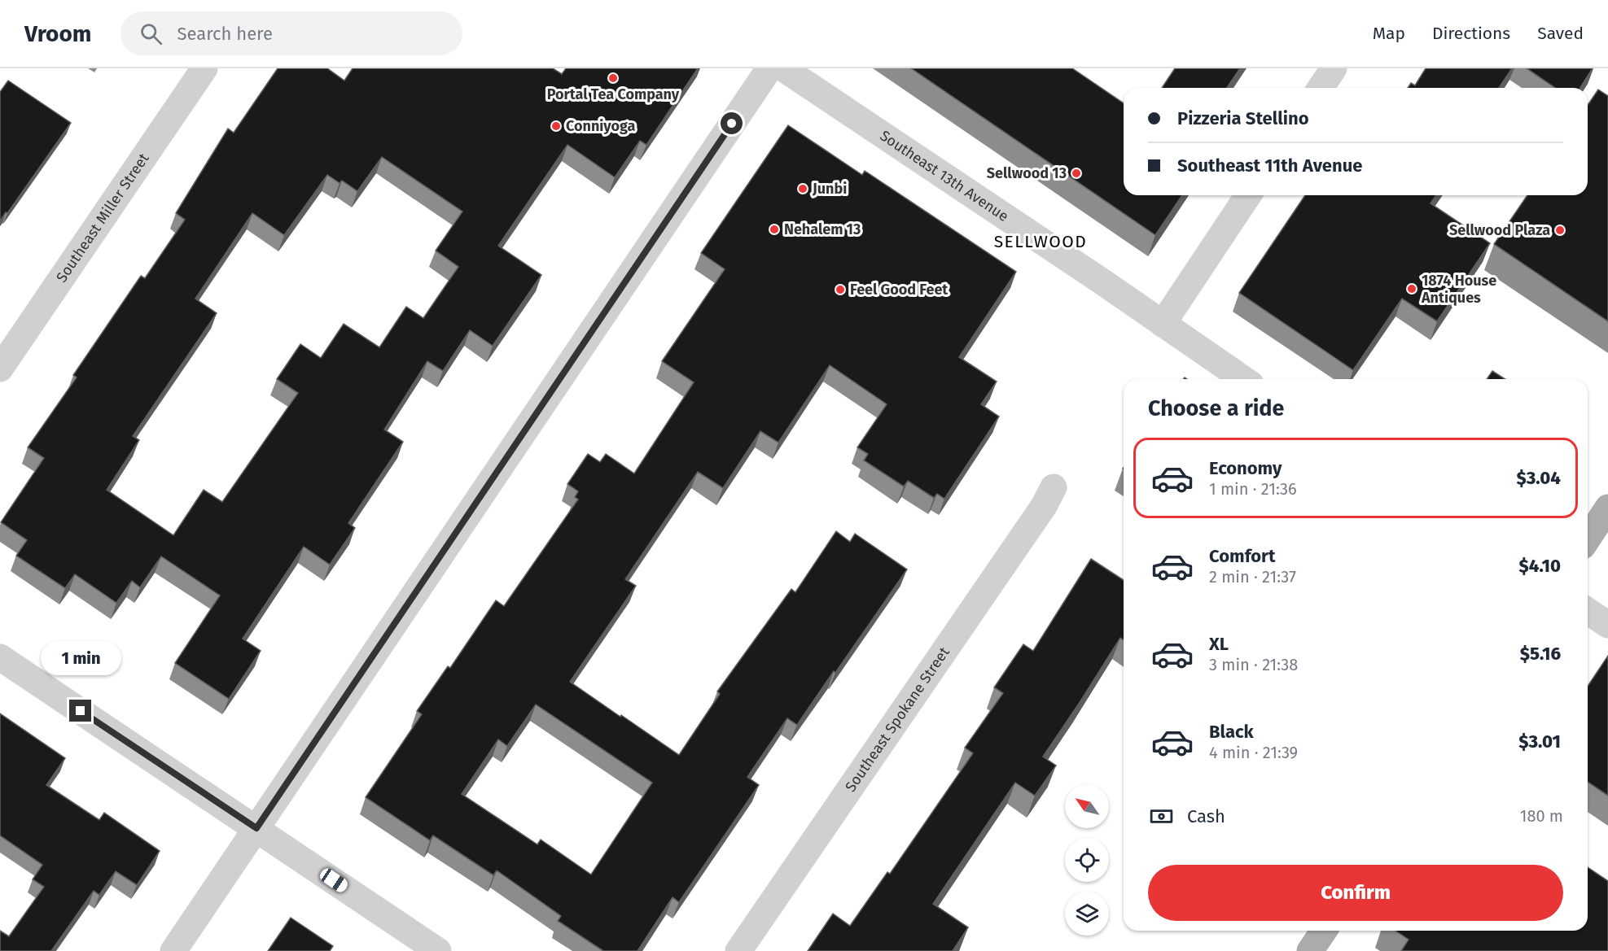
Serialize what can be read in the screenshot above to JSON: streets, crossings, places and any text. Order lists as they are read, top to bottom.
{
  "streets": {
    "street": ["Southeast 13th Avenue", "Southeast Miller Street", "Southeast Spokane Street"]
  },
  "districts": ["SELLWOOD"],
  "places": [
    "Portal Tea Company",
    "Conniyoga",
    "Sellwood 13",
    "Junbi",
    "Nehalem 13",
    "Sellwood Plaza",
    "1874 House Antiques",
    "Feel Good Feet"
  ],
  "north": "top left",
  "page": {
    "header": "Vroom",
    "search": "Search here",
    "nav": ["Map", "Directions", "Saved"],
    "banner": ["Pizzeria Stellino", "Southeast 11th Avenue"],
    "heading": "Choose a ride",
    "list": [
      {
        "name": "Economy",
        "note": "1 min · 21:36",
        "value": "$3.04"
      },
      {
        "name": "Comfort",
        "note": "2 min · 21:37",
        "value": "$4.10"
      },
      {
        "name": "XL",
        "note": "3 min · 21:38",
        "value": "$5.16"
      },
      {
        "name": "Black",
        "note": "4 min · 21:39",
        "value": "$3.01"
      }
    ],
    "bubble": "1 min",
    "pay": ["Cash", "180 m"],
    "buttons": "Confirm"
  }
}
